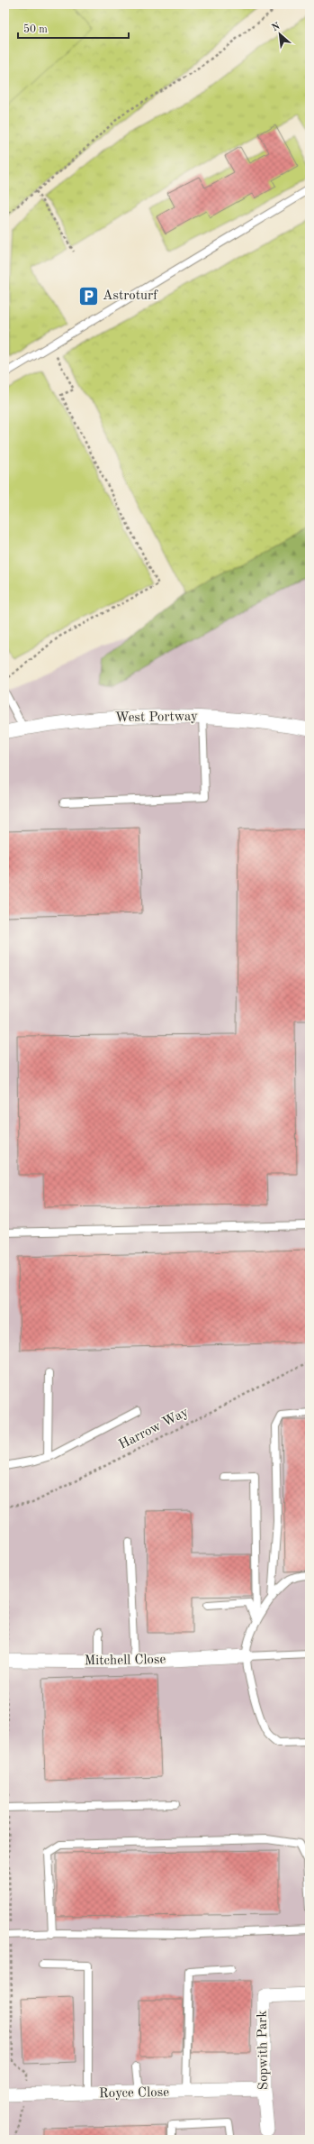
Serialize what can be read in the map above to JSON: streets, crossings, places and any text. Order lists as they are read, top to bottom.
{
  "streets": {
    "street": [
      "West Portway",
      "Mitchell Close",
      "Sopwith Park",
      "Royce Close"
    ],
    "path": ["Harrow Way"]
  },
  "crossings": [
    ["Sopwith Park", "Royce Close"]
  ],
  "places": {
    "parking": ["Astroturf"]
  },
  "scale_bar": "50 m",
  "north": "top left"
}
